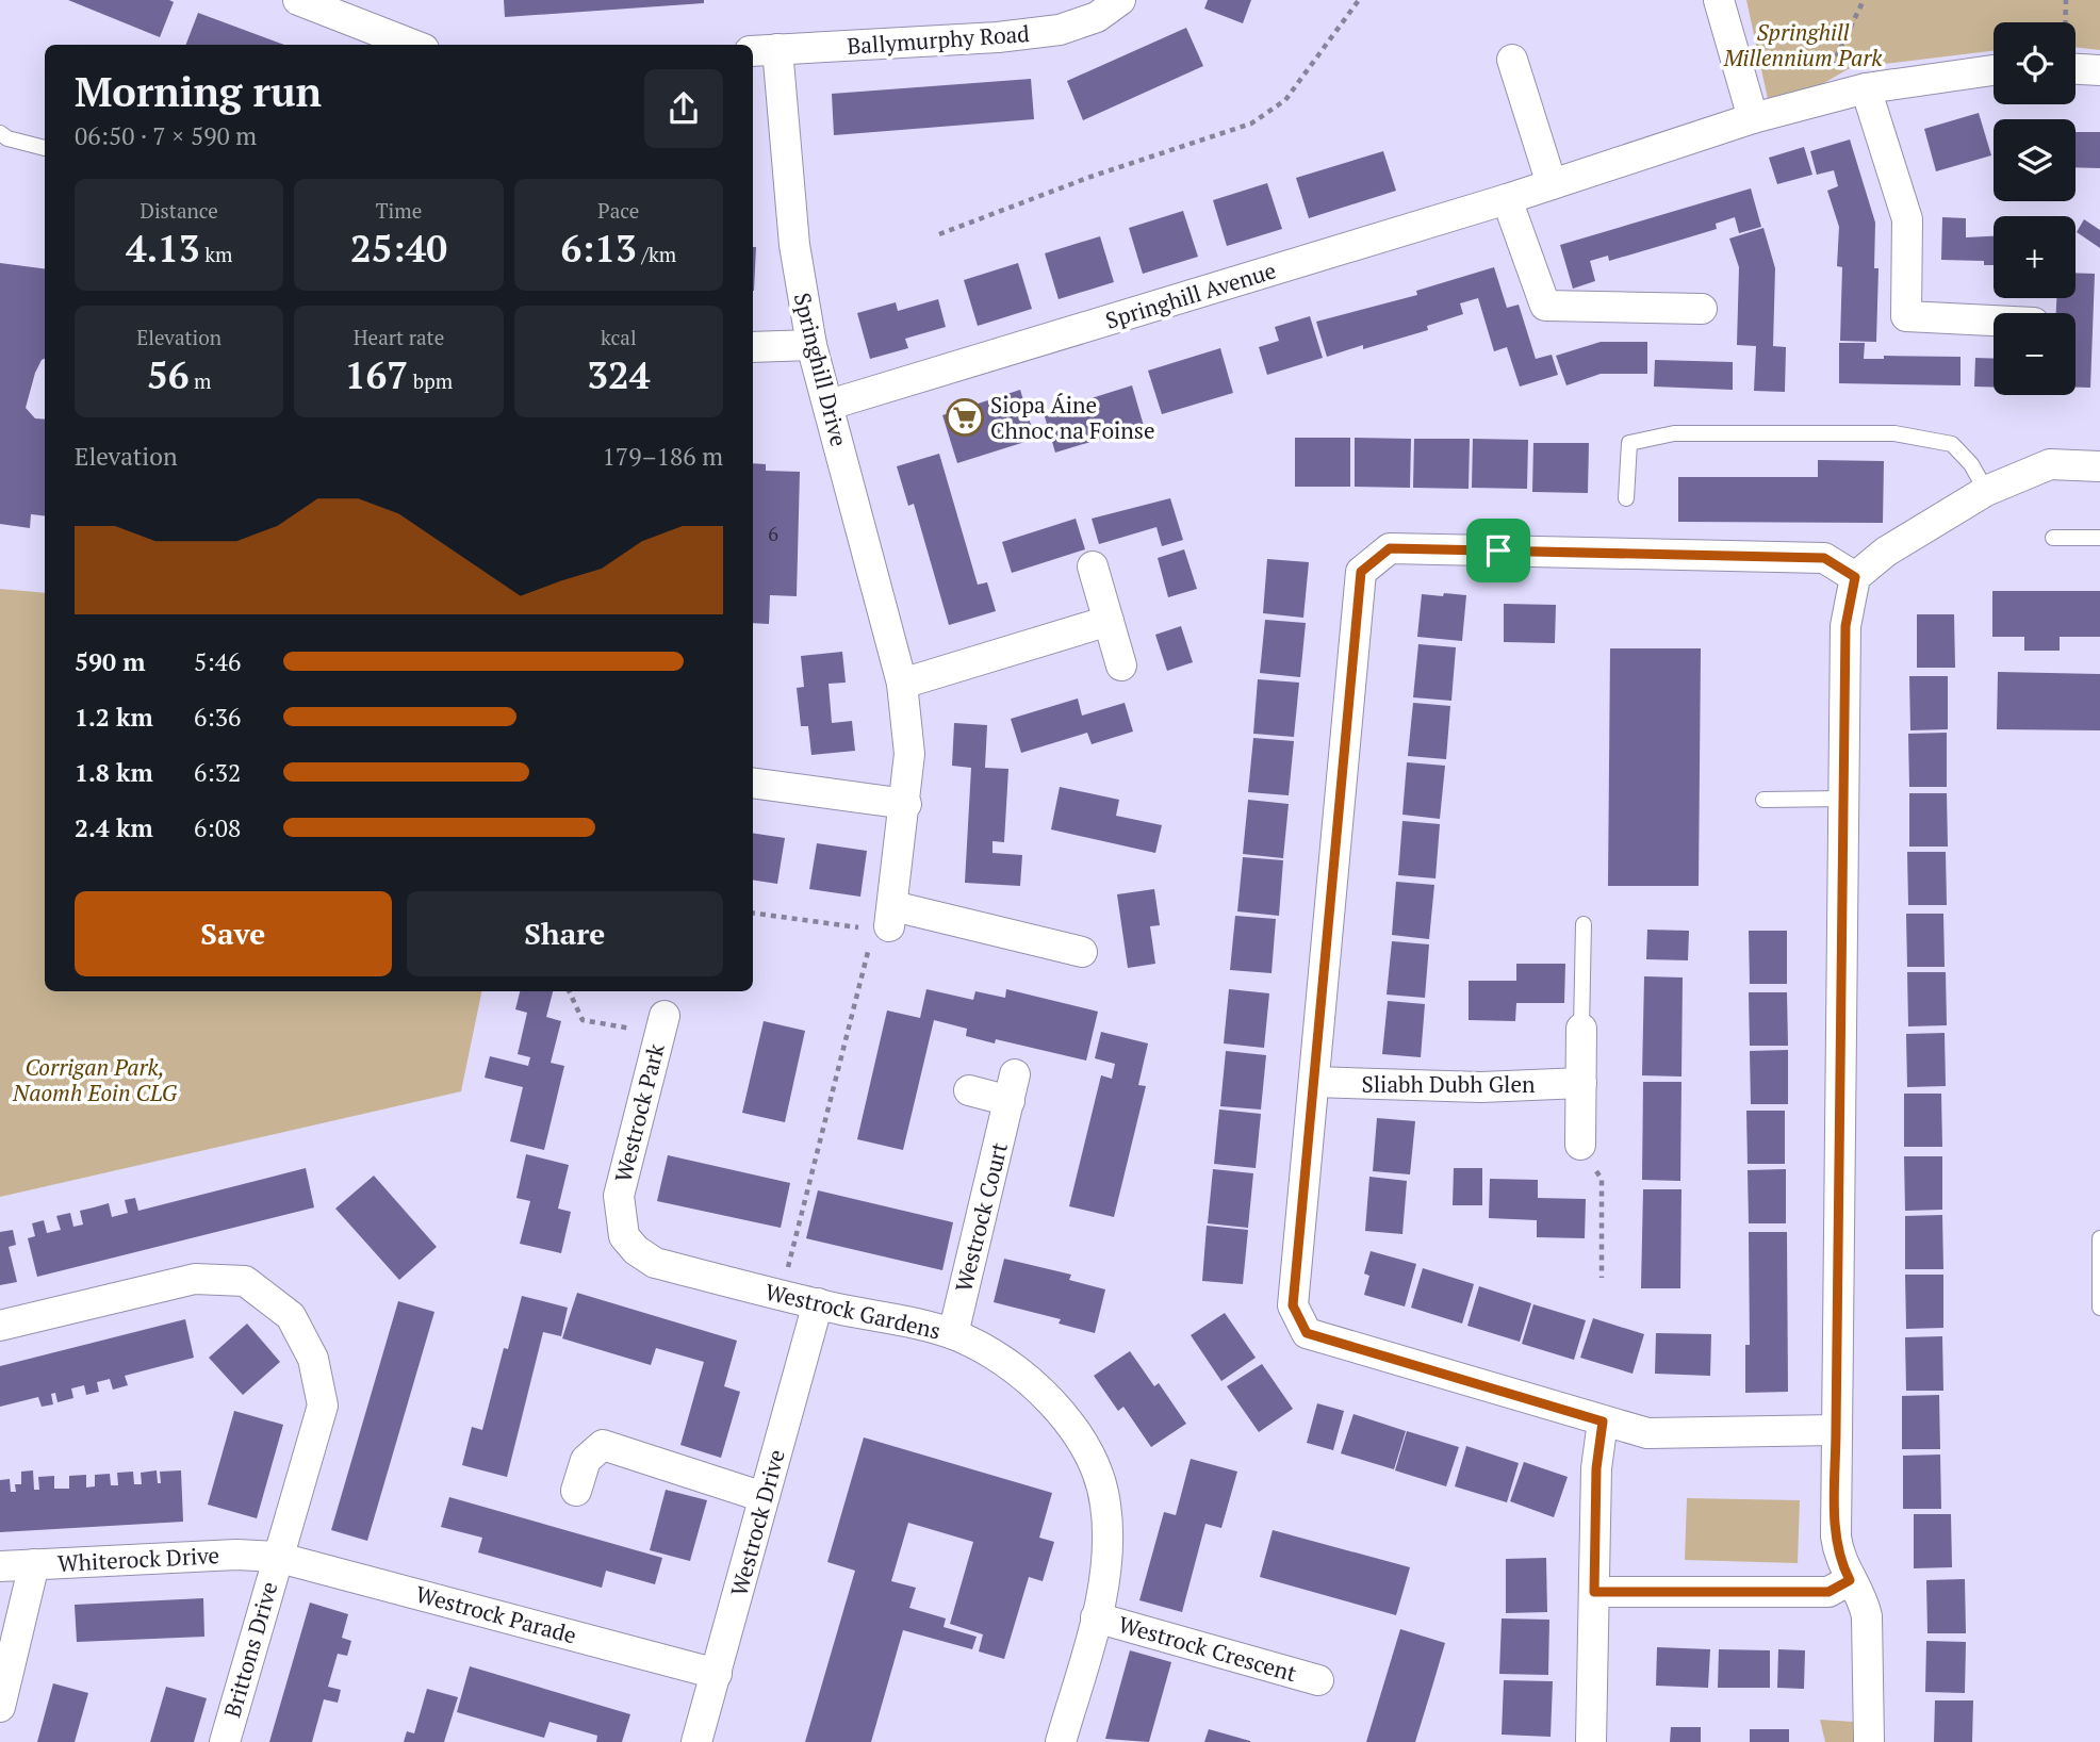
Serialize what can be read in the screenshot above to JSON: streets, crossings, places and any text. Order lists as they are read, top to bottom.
{
  "streets": {
    "street": [
      "Ballymurphy Road",
      "Springhill Avenue",
      "Springhill Drive",
      "Sliabh Dubh Glen",
      "Westrock Park",
      "Westrock Court",
      "Westrock Gardens",
      "Westrock Drive",
      "Whiterock Drive",
      "Westrock Parade",
      "Westrock Crescent",
      "Brittons Drive"
    ]
  },
  "crossings": [
    ["Ballymurphy Road", "Springhill Drive"],
    ["Springhill Avenue", "Springhill Drive"],
    ["Westrock Park", "Westrock Gardens"],
    ["Westrock Court", "Westrock Gardens"],
    ["Westrock Gardens", "Westrock Drive"],
    ["Westrock Gardens", "Westrock Crescent"],
    ["Westrock Drive", "Westrock Parade"],
    ["Whiterock Drive", "Westrock Parade"],
    ["Whiterock Drive", "Brittons Drive"],
    ["Westrock Parade", "Brittons Drive"]
  ],
  "parks": ["Springhill Millennium Park", "Corrigan Park, Naomh Eoin CLG"],
  "places": {
    "supermarket": ["Siopa Áine Chnoc na Foinse"]
  },
  "house_numbers": ["6"],
  "page": {
    "map_buttons": ["+", "−"],
    "heading": ["Morning run", "06:50 · 7 × 590 m"],
    "stats": [
      ["Distance", "4.13 km"],
      ["Time", "25:40"],
      ["Pace", "6:13 /km"],
      ["Elevation", "56 m"],
      ["Heart rate", "167 bpm"],
      ["kcal", "324"]
    ],
    "chart": ["Elevation", "179–186 m"],
    "list": [
      {
        "name": "590 m",
        "note": "5:46"
      },
      {
        "name": "1.2 km",
        "note": "6:36"
      },
      {
        "name": "1.8 km",
        "note": "6:32"
      },
      {
        "name": "2.4 km",
        "note": "6:08"
      }
    ],
    "buttons": ["Save", "Share"]
  }
}
